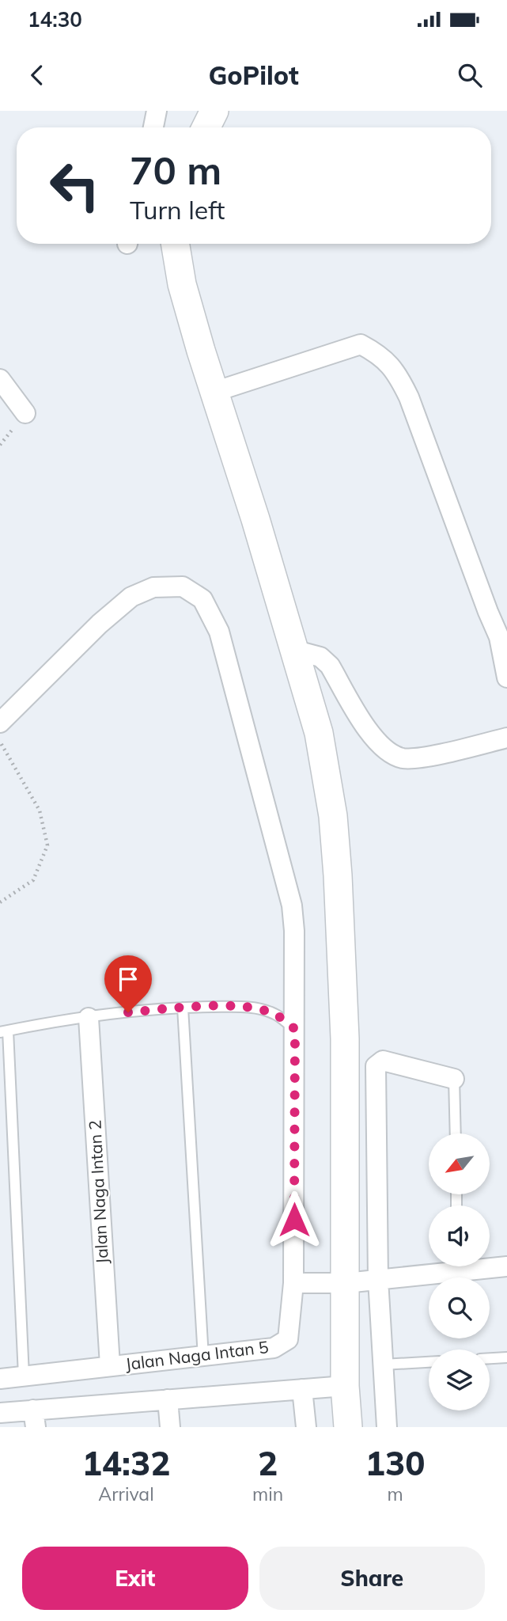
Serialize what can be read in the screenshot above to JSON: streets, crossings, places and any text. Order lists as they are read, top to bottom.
{
  "streets": {
    "street": ["Jalan Naga Intan 2", "Jalan Naga Intan 5"]
  },
  "crossings": [
    ["Jalan Naga Intan 2", "Jalan Naga Intan 5"]
  ],
  "north": "bottom left",
  "page": {
    "status": "14:30",
    "header": "GoPilot",
    "turn": ["70 m", "Turn left"],
    "eta": [
      "14:32",
      "Arrival",
      "2",
      "min",
      "130",
      "m"
    ],
    "buttons": ["Exit", "Share"]
  }
}
